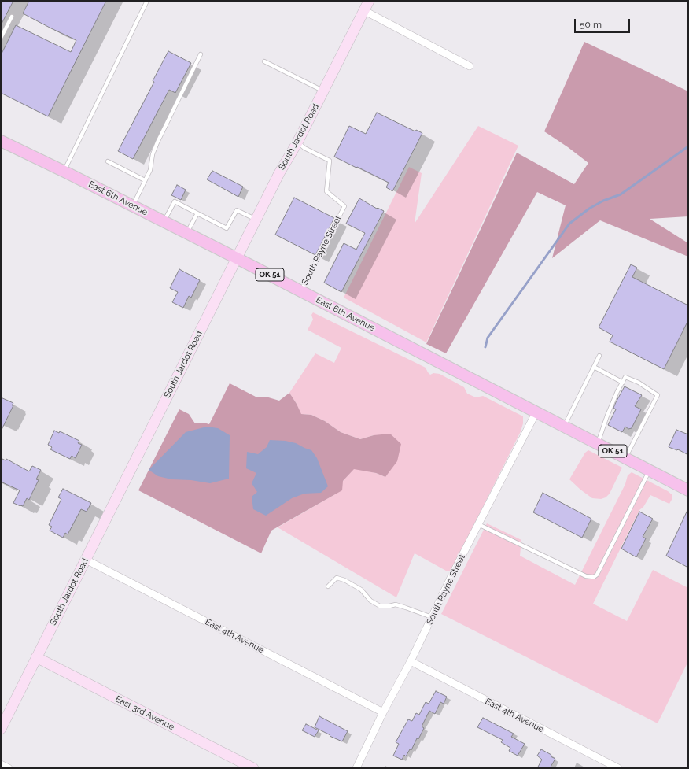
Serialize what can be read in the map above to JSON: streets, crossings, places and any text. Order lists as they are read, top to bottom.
{
  "streets": {
    "main road": ["East 6th Avenue", "OK 51"],
    "street": [
      "South Jardot Road",
      "South Payne Street",
      "East 4th Avenue",
      "East 3rd Avenue"
    ]
  },
  "crossings": [
    ["South Jardot Road", "East 6th Avenue"],
    ["South Jardot Road", "South Payne Street"],
    ["South Jardot Road", "East 4th Avenue"],
    ["South Jardot Road", "East 3rd Avenue"],
    ["East 6th Avenue", "South Payne Street"],
    ["South Payne Street", "East 4th Avenue"]
  ],
  "scale_bar": "50 m"
}
